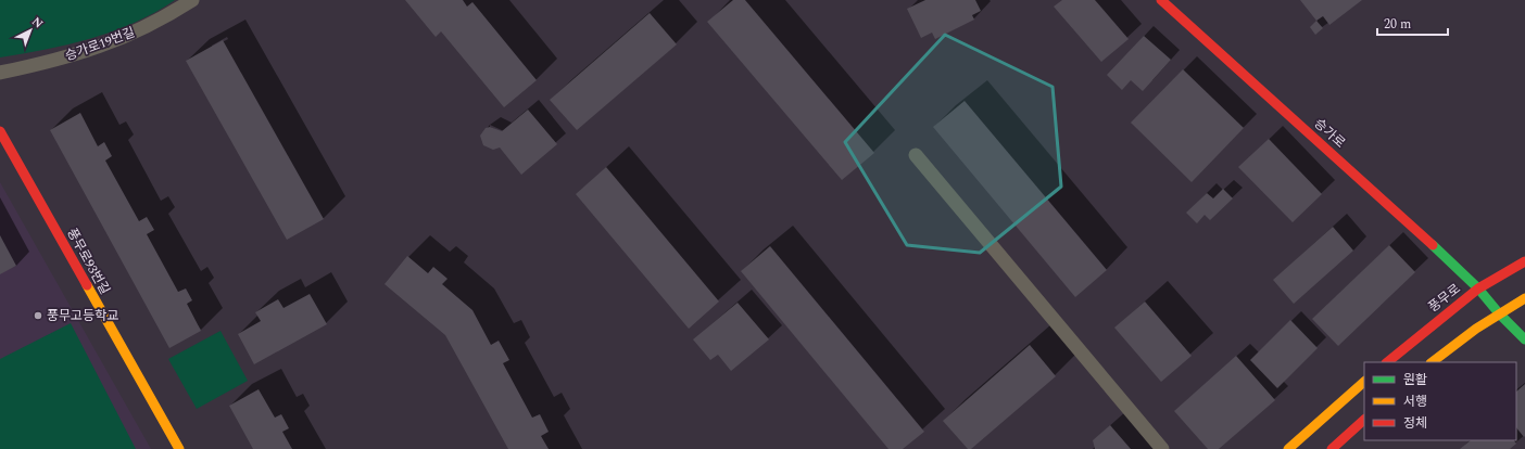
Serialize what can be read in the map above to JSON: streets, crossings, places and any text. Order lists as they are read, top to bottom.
{
  "streets": {
    "street": ["승가로", "풍무로93번길", "풍무로"],
    "lane": ["승가로19번길"]
  },
  "crossings": [
    ["승가로", "풍무로"]
  ],
  "places": ["풍무고등학교"],
  "legend": ["원활", "서행", "정체"],
  "scale_bar": "20 m",
  "north": "top right"
}
